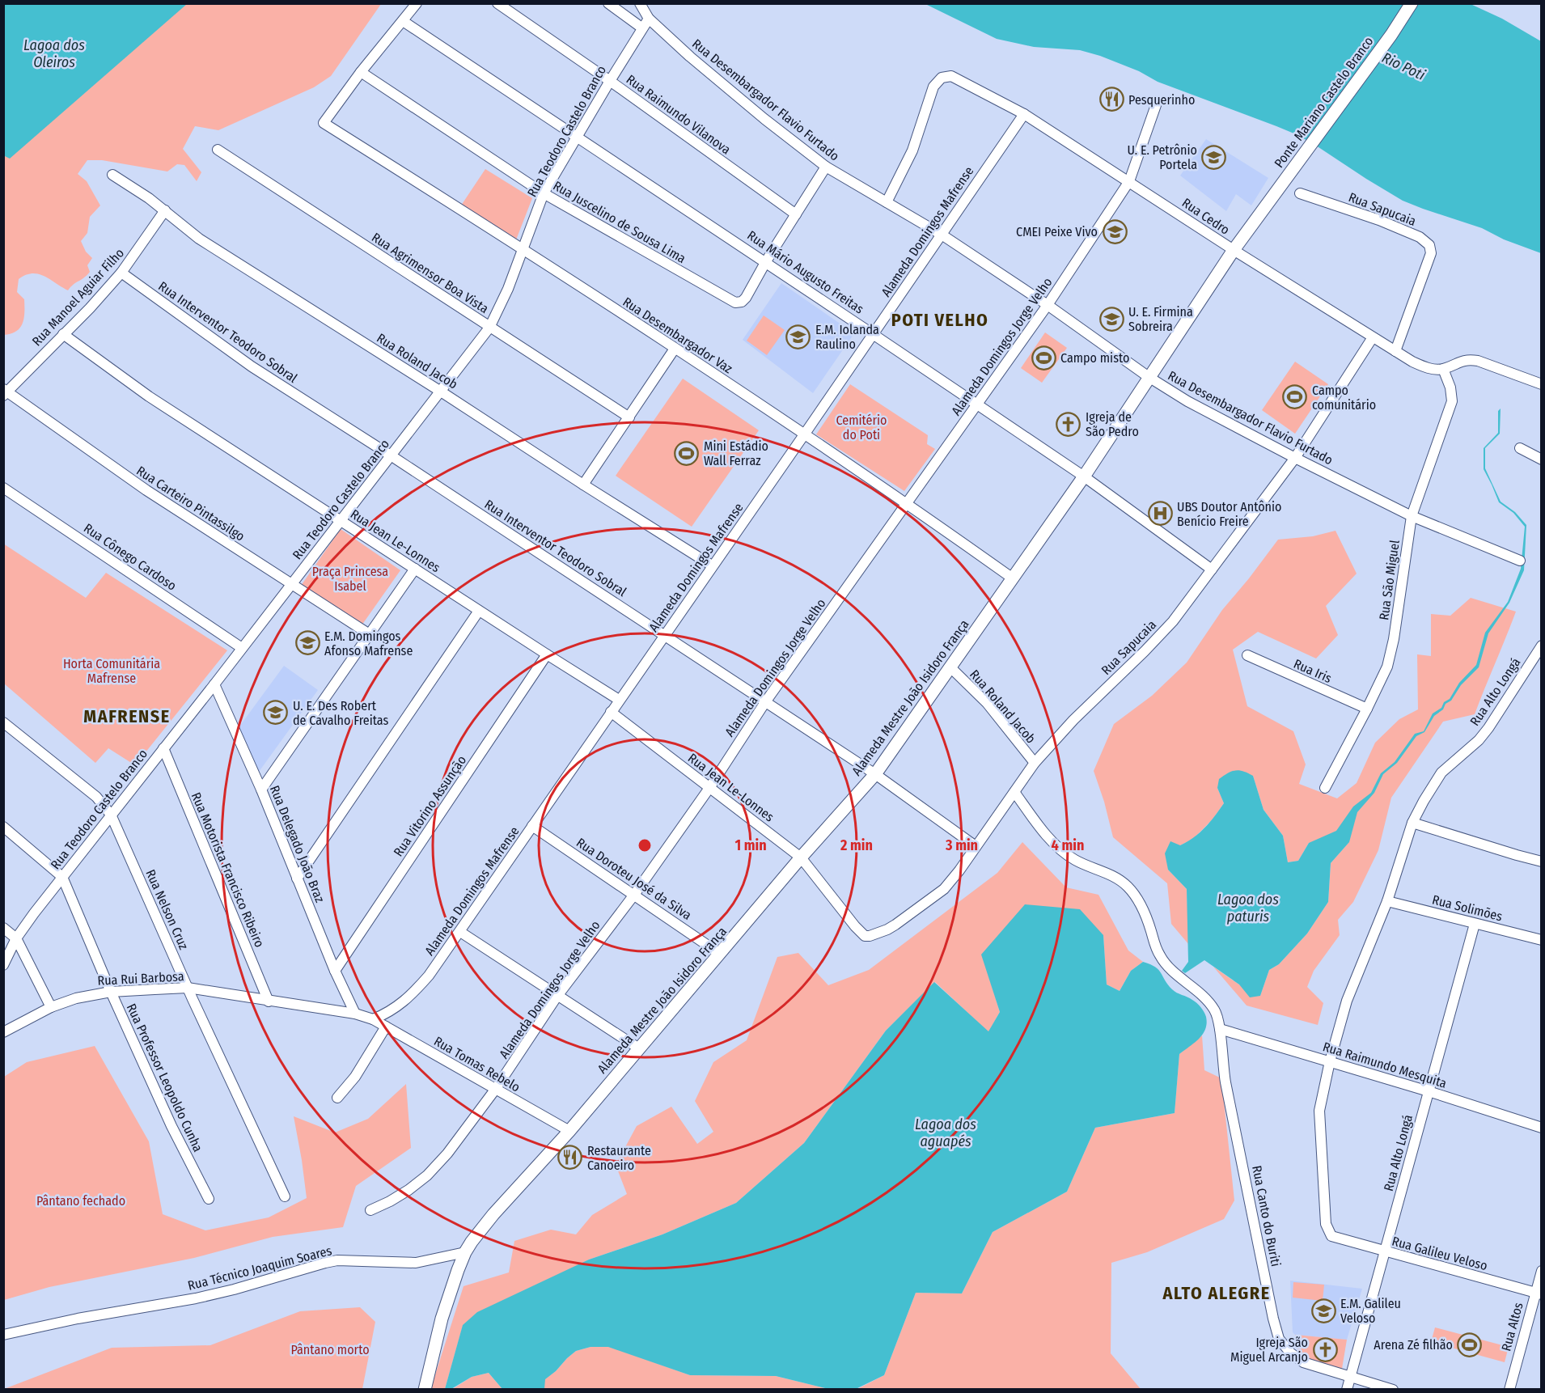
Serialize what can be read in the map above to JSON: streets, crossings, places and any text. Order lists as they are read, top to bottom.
{
  "streets": {
    "main road": ["Ponte Mariano Castelo Branco", "Alameda Mestre João Isidoro França"],
    "street": [
      "Rua Desembargador Flavio Furtado",
      "Rua Raimundo Vilanova",
      "Rua Teodoro Castelo Branco",
      "Rua Sapucaia",
      "Rua Cedro",
      "Rua Juscelino de Sousa Lima",
      "Alameda Domingos Mafrense",
      "Rua Mário Augusto Freitas",
      "Rua Agrimensor Boa Vista",
      "Rua Manoel Aguiar Filho",
      "Rua Interventor Teodoro Sobral",
      "Rua Desembargador Vaz",
      "Alameda Domingos Jorge Velho",
      "Rua Roland Jacob",
      "Rua Carteiro Pintassilgo",
      "Rua Jean Le-Lonnes",
      "Rua Cônego Cardoso",
      "Rua São Miguel",
      "Rua Iris",
      "Rua Alto Longá",
      "Rua Vitorino Assunção",
      "Rua Delegado João Braz",
      "Rua Motorista Francisco Ribeiro",
      "Rua Doroteu José da Silva",
      "Rua Solimões",
      "Rua Nelson Cruz",
      "Rua Rui Barbosa",
      "Rua Tomas Rebelo",
      "Rua Raimundo Mesquita",
      "Rua Professor Leopoldo Cunha",
      "Rua Canto do Buriti",
      "Rua Galileu Veloso",
      "Rua Técnico Joaquim Soares",
      "Rua Altos"
    ]
  },
  "crossings": [
    ["Rua Desembargador Flavio Furtado", "Rua Teodoro Castelo Branco"],
    ["Rua Desembargador Flavio Furtado", "Rua Sapucaia"],
    ["Rua Desembargador Flavio Furtado", "Rua Cedro"],
    ["Rua Desembargador Flavio Furtado", "Alameda Domingos Mafrense"],
    ["Rua Desembargador Flavio Furtado", "Alameda Domingos Jorge Velho"],
    ["Rua Desembargador Flavio Furtado", "Rua São Miguel"],
    ["Rua Desembargador Flavio Furtado", "Alameda Mestre João Isidoro França"],
    ["Ponte Mariano Castelo Branco", "Alameda Mestre João Isidoro França"],
    ["Rua Raimundo Vilanova", "Rua Teodoro Castelo Branco"],
    ["Rua Teodoro Castelo Branco", "Rua Juscelino de Sousa Lima"],
    ["Rua Teodoro Castelo Branco", "Rua Mário Augusto Freitas"],
    ["Rua Teodoro Castelo Branco", "Rua Agrimensor Boa Vista"],
    ["Rua Teodoro Castelo Branco", "Rua Interventor Teodoro Sobral"],
    ["Rua Teodoro Castelo Branco", "Rua Desembargador Vaz"],
    ["Rua Teodoro Castelo Branco", "Rua Roland Jacob"],
    ["Rua Teodoro Castelo Branco", "Rua Carteiro Pintassilgo"],
    ["Rua Teodoro Castelo Branco", "Rua Jean Le-Lonnes"],
    ["Rua Teodoro Castelo Branco", "Rua Cônego Cardoso"],
    ["Rua Teodoro Castelo Branco", "Rua Delegado João Braz"],
    ["Rua Teodoro Castelo Branco", "Rua Motorista Francisco Ribeiro"],
    ["Rua Teodoro Castelo Branco", "Rua Nelson Cruz"],
    ["Rua Teodoro Castelo Branco", "Rua Professor Leopoldo Cunha"],
    ["Rua Sapucaia", "Rua Cedro"],
    ["Rua Sapucaia", "Rua Mário Augusto Freitas"],
    ["Rua Sapucaia", "Rua Interventor Teodoro Sobral"],
    ["Rua Sapucaia", "Rua Roland Jacob"],
    ["Rua Sapucaia", "Rua Jean Le-Lonnes"],
    ["Rua Cedro", "Alameda Domingos Mafrense"],
    ["Rua Cedro", "Alameda Domingos Jorge Velho"],
    ["Rua Cedro", "Rua São Miguel"],
    ["Rua Cedro", "Alameda Mestre João Isidoro França"],
    ["Rua Juscelino de Sousa Lima", "Rua Mário Augusto Freitas"],
    ["Rua Juscelino de Sousa Lima", "Rua Desembargador Vaz"],
    ["Alameda Domingos Mafrense", "Rua Mário Augusto Freitas"],
    ["Alameda Domingos Mafrense", "Rua Interventor Teodoro Sobral"],
    ["Alameda Domingos Mafrense", "Rua Desembargador Vaz"],
    ["Alameda Domingos Mafrense", "Rua Roland Jacob"],
    ["Alameda Domingos Mafrense", "Rua Jean Le-Lonnes"],
    ["Alameda Domingos Mafrense", "Rua Doroteu José da Silva"],
    ["Alameda Domingos Mafrense", "Rua Rui Barbosa"],
    ["Alameda Domingos Mafrense", "Rua Tomas Rebelo"],
    ["Rua Mário Augusto Freitas", "Alameda Domingos Jorge Velho"],
    ["Rua Mário Augusto Freitas", "Alameda Mestre João Isidoro França"],
    ["Rua Manoel Aguiar Filho", "Rua Interventor Teodoro Sobral"],
    ["Rua Manoel Aguiar Filho", "Rua Roland Jacob"],
    ["Rua Manoel Aguiar Filho", "Rua Carteiro Pintassilgo"],
    ["Rua Manoel Aguiar Filho", "Rua Jean Le-Lonnes"],
    ["Rua Interventor Teodoro Sobral", "Alameda Domingos Jorge Velho"],
    ["Rua Interventor Teodoro Sobral", "Alameda Mestre João Isidoro França"],
    ["Rua Desembargador Vaz", "Alameda Domingos Jorge Velho"],
    ["Rua Desembargador Vaz", "Alameda Mestre João Isidoro França"],
    ["Alameda Domingos Jorge Velho", "Rua Jean Le-Lonnes"],
    ["Alameda Domingos Jorge Velho", "Rua Doroteu José da Silva"],
    ["Alameda Domingos Jorge Velho", "Rua Tomas Rebelo"],
    ["Rua Roland Jacob", "Alameda Mestre João Isidoro França"],
    ["Rua Jean Le-Lonnes", "Alameda Mestre João Isidoro França"],
    ["Rua Jean Le-Lonnes", "Rua Vitorino Assunção"],
    ["Rua São Miguel", "Rua Iris"],
    ["Rua Alto Longá", "Rua Solimões"],
    ["Rua Alto Longá", "Rua Raimundo Mesquita"],
    ["Rua Alto Longá", "Rua Canto do Buriti"],
    ["Rua Alto Longá", "Rua Galileu Veloso"],
    ["Alameda Mestre João Isidoro França", "Rua Doroteu José da Silva"],
    ["Alameda Mestre João Isidoro França", "Rua Tomas Rebelo"],
    ["Alameda Mestre João Isidoro França", "Rua Técnico Joaquim Soares"],
    ["Rua Vitorino Assunção", "Rua Delegado João Braz"],
    ["Rua Delegado João Braz", "Rua Rui Barbosa"],
    ["Rua Motorista Francisco Ribeiro", "Rua Rui Barbosa"],
    ["Rua Nelson Cruz", "Rua Rui Barbosa"],
    ["Rua Rui Barbosa", "Rua Tomas Rebelo"],
    ["Rua Rui Barbosa", "Rua Professor Leopoldo Cunha"],
    ["Rua Raimundo Mesquita", "Rua Canto do Buriti"],
    ["Rua Galileu Veloso", "Rua Altos"]
  ],
  "districts": ["POTI VELHO", "MAFRENSE", "ALTO ALEGRE"],
  "water": [
    "Lagoa dos Oleiros",
    "Rio Poti",
    "Lagoa dos paturis",
    "Lagoa dos aguapés"
  ],
  "parks": [
    "Cemitério do Poti",
    "Praça Princesa Isabel",
    "Horta Comunitária Mafrense",
    "Pântano fechado",
    "Pântano morto"
  ],
  "places": {
    "restaurant": ["Pesquerinho", "Restaurante Canoeiro"],
    "school or university": [
      "U. E. Petrônio Portela",
      "CMEI Peixe Vivo",
      "U. E. Firmina Sobreira",
      "E.M. Iolanda Raulino",
      "E.M. Domingos Afonso Mafrense",
      "U. E. Des Robert de Cavalho Freitas",
      "E.M. Galileu Veloso"
    ],
    "sports": [
      "Campo misto",
      "Campo comunitário",
      "Mini Estádio Wall Ferraz",
      "Arena Zé filhão"
    ],
    "church": ["Igreja de São Pedro", "Igreja São Miguel Arcanjo"],
    "hospital": ["UBS Doutor Antônio Benício Freire"]
  },
  "rings": [
    "1 min",
    "2 min",
    "3 min",
    "4 min"
  ]
}
